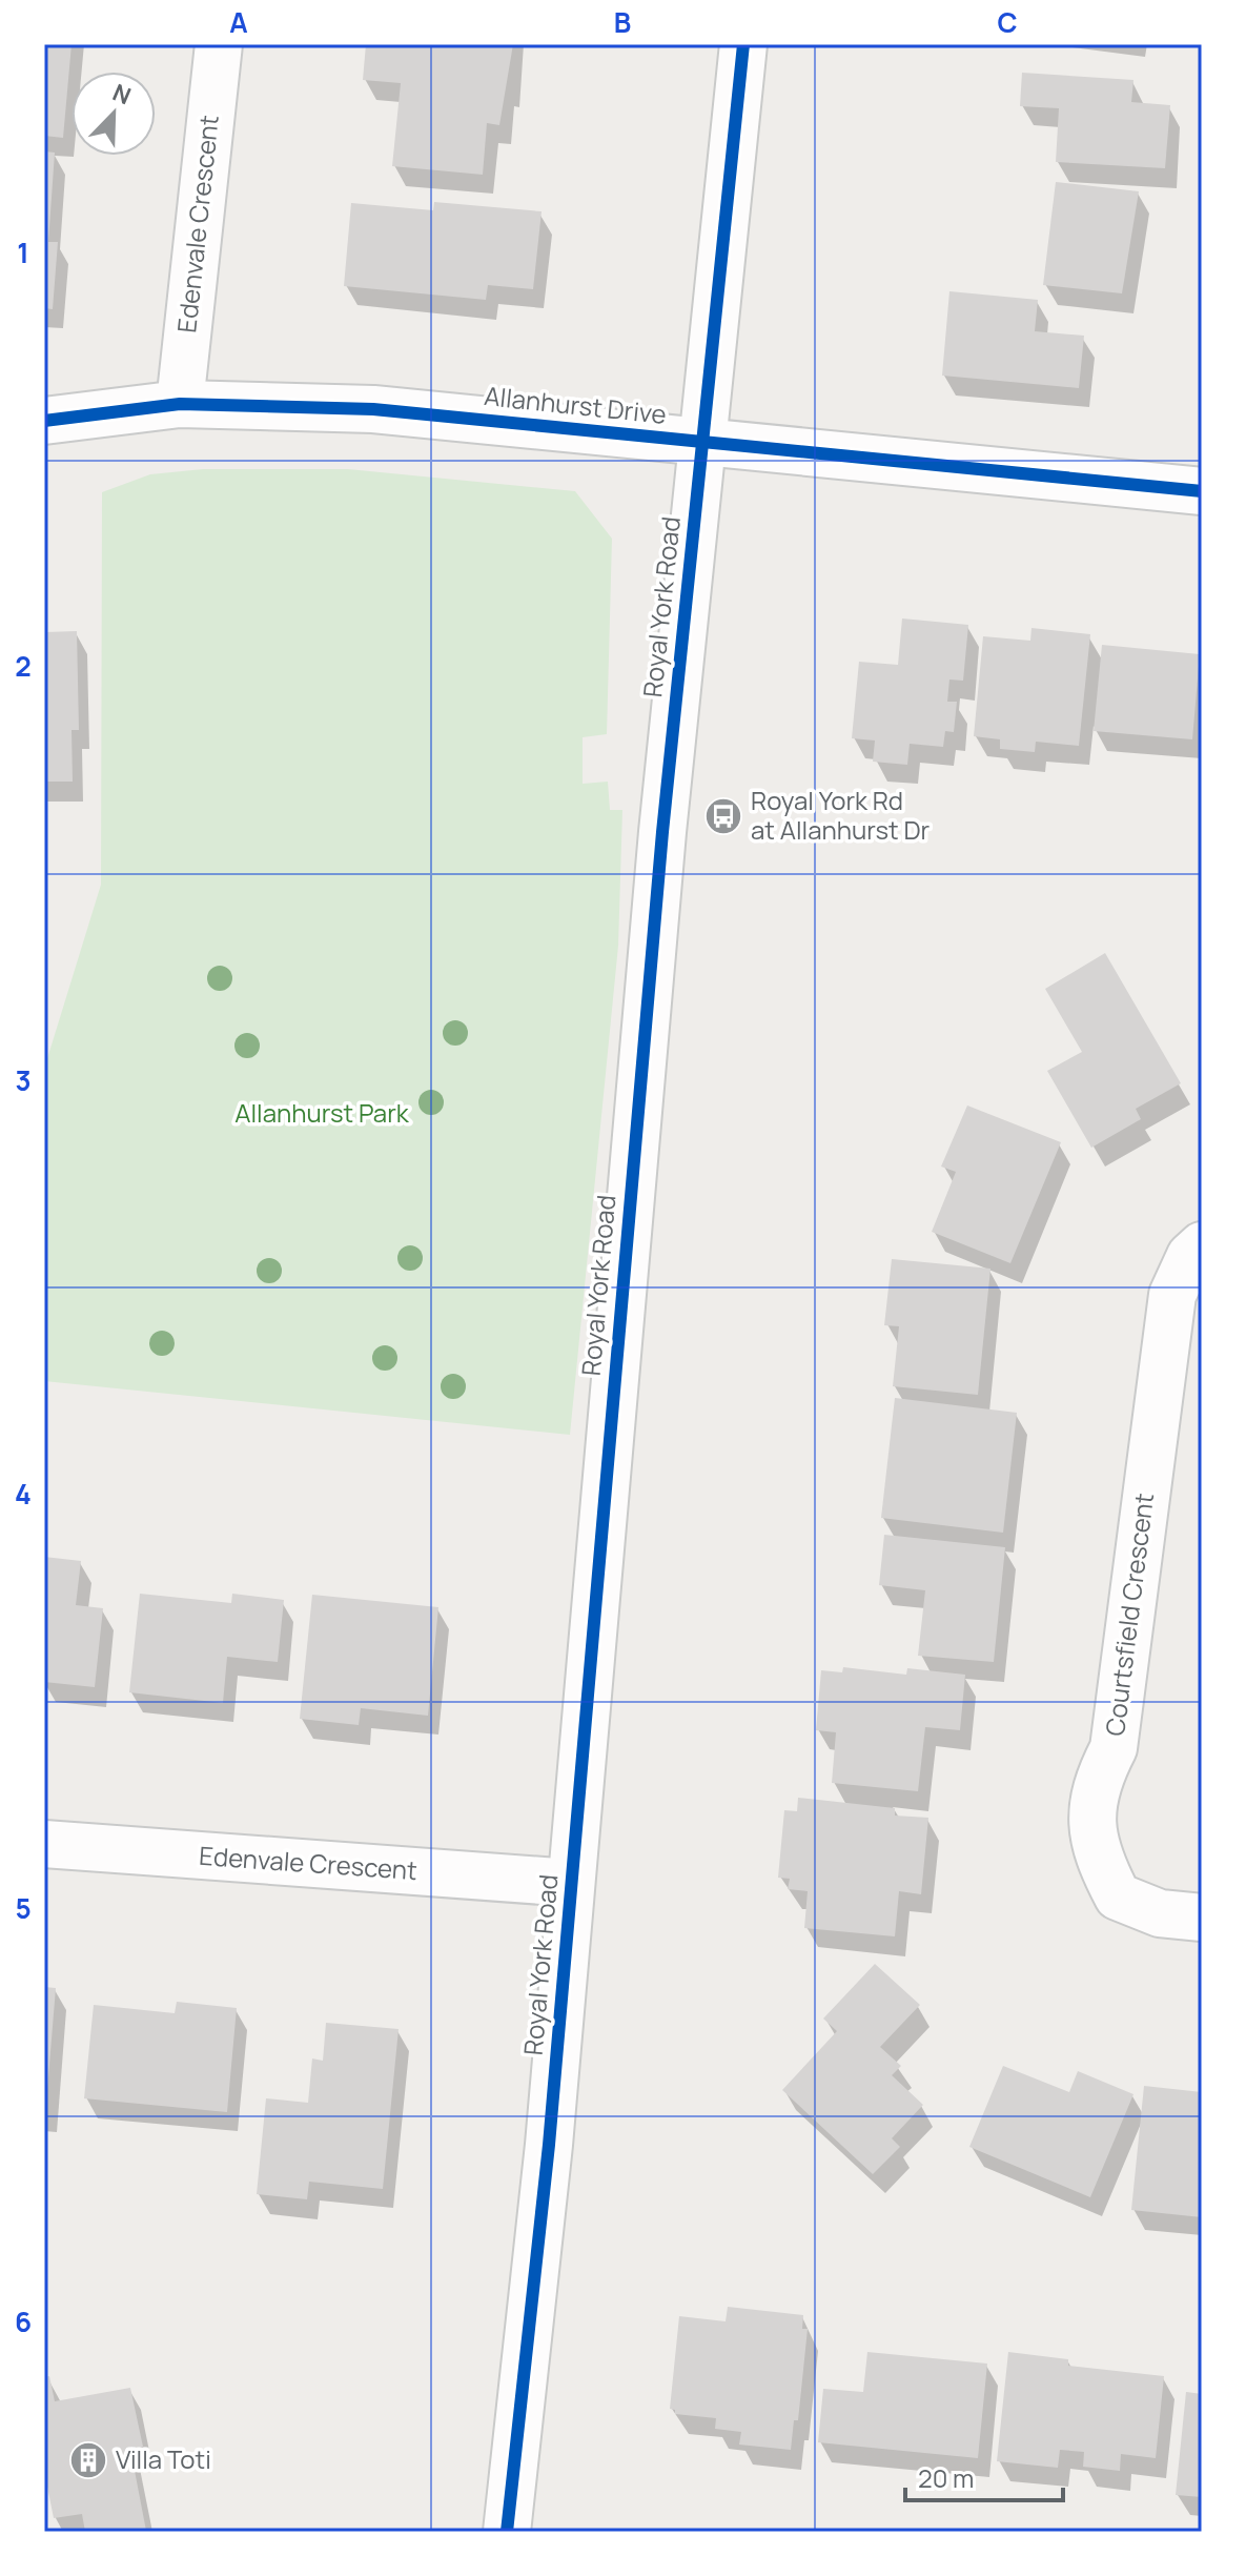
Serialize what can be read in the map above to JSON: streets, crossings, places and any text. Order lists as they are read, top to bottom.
{
  "streets": {
    "street": [
      "Edenvale Crescent",
      "Allanhurst Drive",
      "Royal York Road",
      "Courtsfield Crescent"
    ]
  },
  "crossings": [
    ["Edenvale Crescent", "Allanhurst Drive"],
    ["Edenvale Crescent", "Royal York Road"],
    ["Allanhurst Drive", "Royal York Road"]
  ],
  "parks": ["Allanhurst Park"],
  "places": {
    "bus stop": ["Royal York Rd at Allanhurst Dr"],
    "building": ["Villa Toti"]
  },
  "scale_bar": "20 m",
  "north": "top right",
  "grid": {
    "columns": ["A", "B", "C"],
    "rows": [
      "1",
      "2",
      "3",
      "4",
      "5",
      "6"
    ]
  }
}
